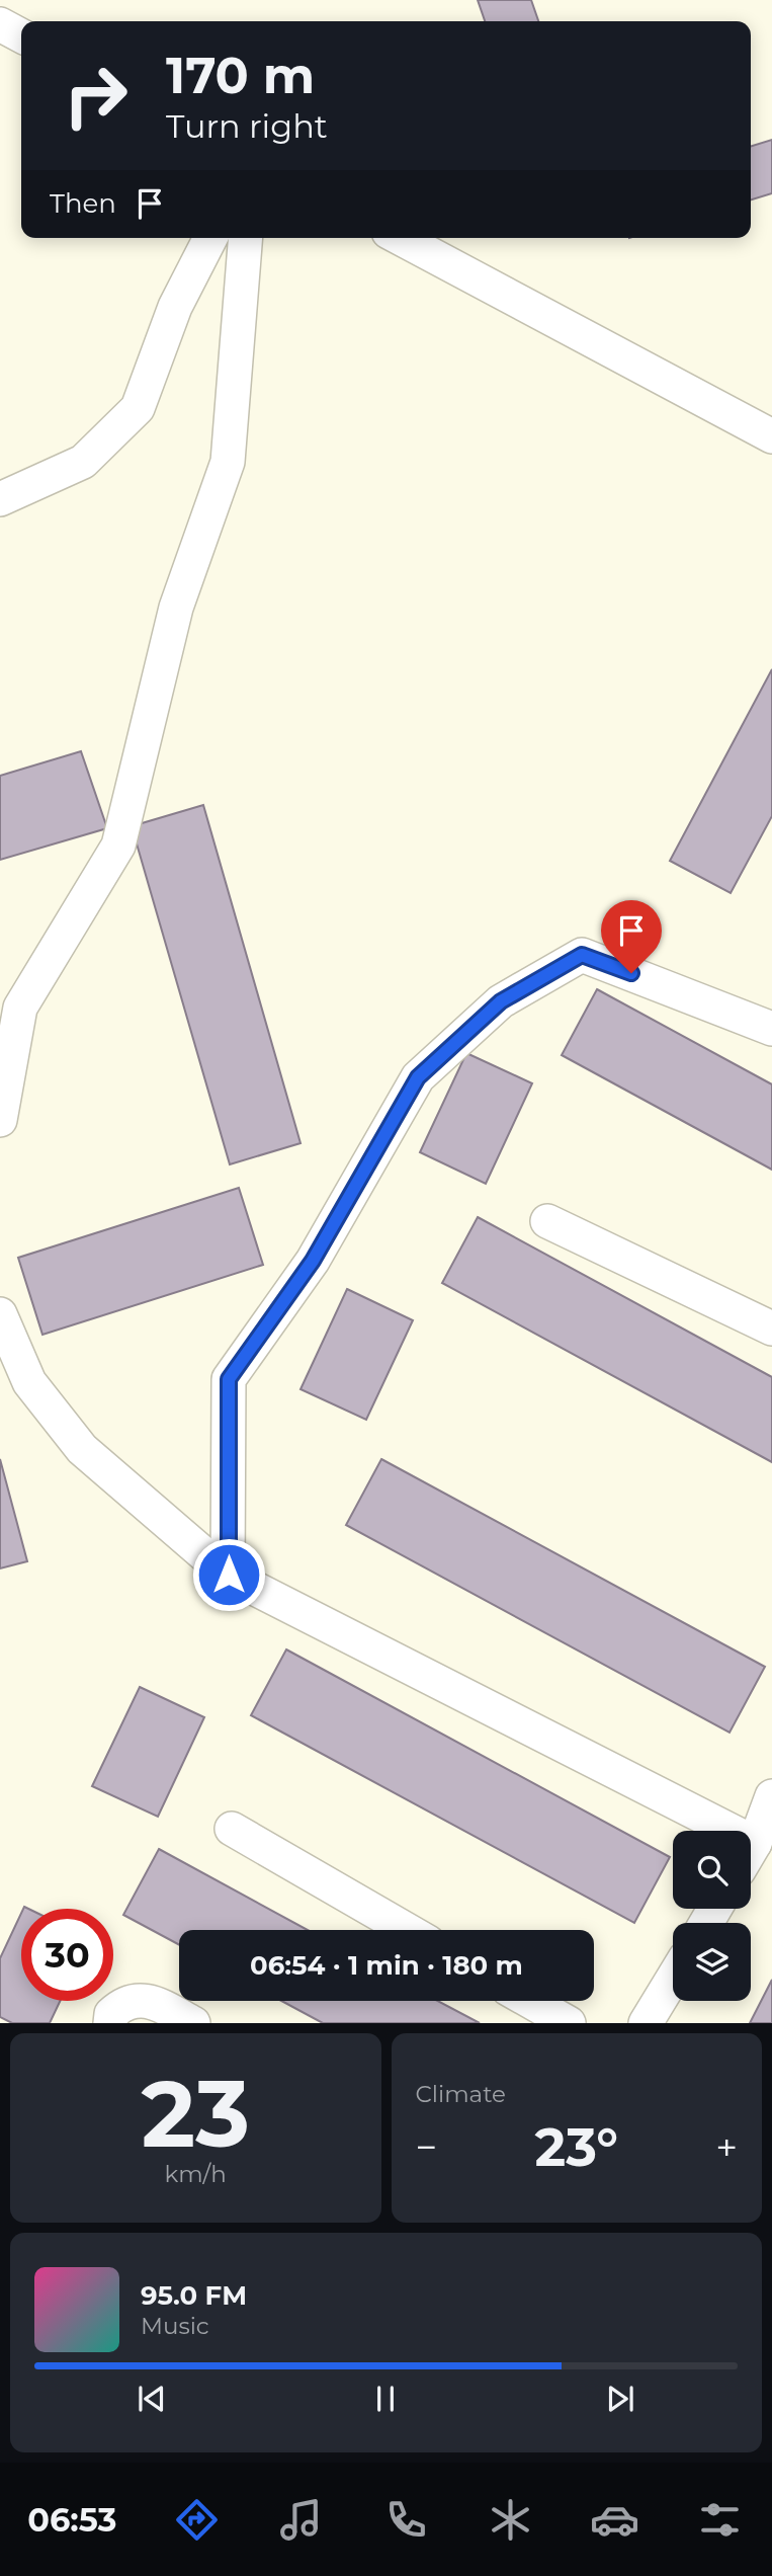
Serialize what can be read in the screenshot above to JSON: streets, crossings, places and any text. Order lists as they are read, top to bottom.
{
  "page": {
    "turn": ["170 m", "Turn right"],
    "then": "Then",
    "limit": "30",
    "trip": "06:54 · 1 min · 180 m",
    "tile": [
      ["23", "km/h"],
      "Climate"
    ],
    "heat": ["−", "23°", "+"],
    "song": ["95.0 FM", "Music"],
    "tabs": "06:53"
  }
}
